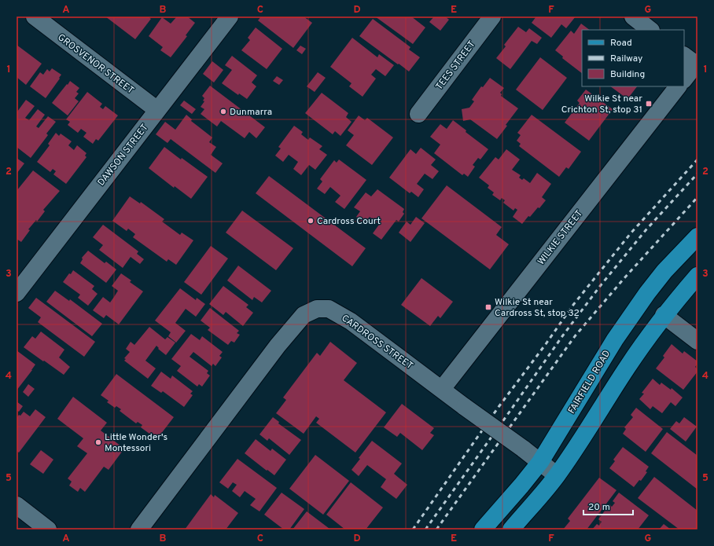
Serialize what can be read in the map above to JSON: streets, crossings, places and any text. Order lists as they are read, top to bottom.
{
  "streets": {
    "main road": ["FAIRFIELD ROAD"],
    "street": [
      "GROSVENOR STREET",
      "TEES STREET",
      "DAWSON STREET",
      "WILKIE STREET",
      "CARDROSS STREET"
    ]
  },
  "crossings": [
    ["GROSVENOR STREET", "DAWSON STREET"],
    ["WILKIE STREET", "CARDROSS STREET"],
    ["CARDROSS STREET", "FAIRFIELD ROAD"]
  ],
  "places": {
    "transit": ["Wilkie St near Crichton St, stop 31", "Wilkie St near Cardross St, stop 32"],
    "other": ["Dunmarra", "Cardross Court", "Little Wonder's Montessori"]
  },
  "legend": ["Road", "Railway", "Building"],
  "scale_bar": "20 m",
  "grid": {
    "columns": [
      "A",
      "B",
      "C",
      "D",
      "E",
      "F",
      "G"
    ],
    "rows": [
      "1",
      "2",
      "3",
      "4",
      "5"
    ]
  }
}
